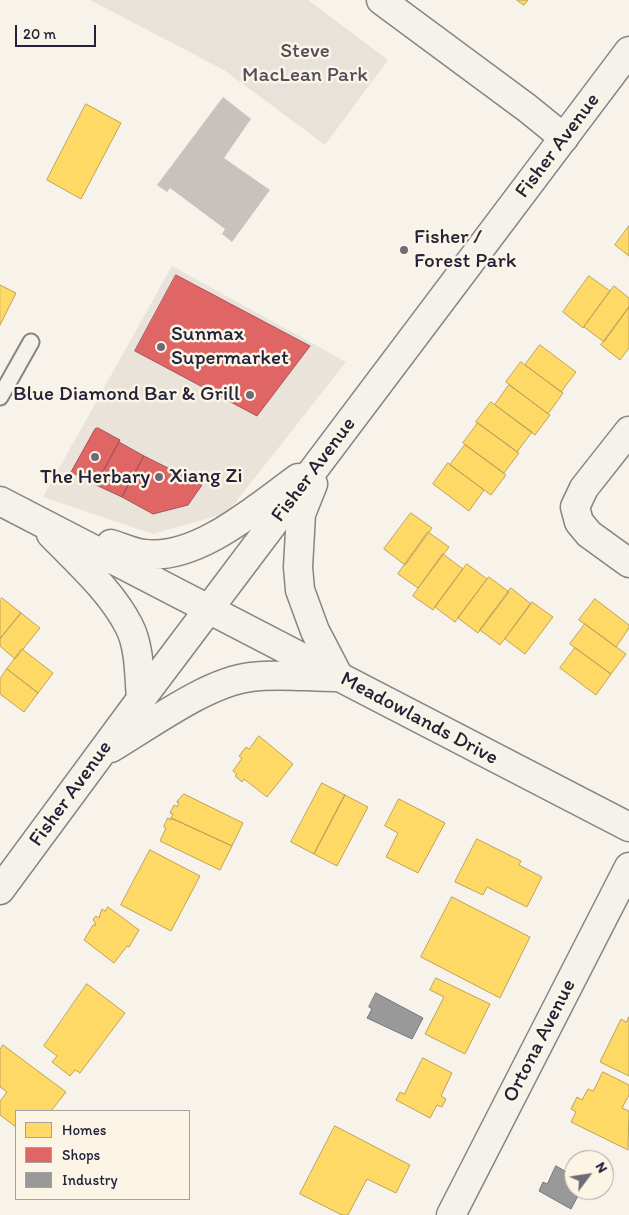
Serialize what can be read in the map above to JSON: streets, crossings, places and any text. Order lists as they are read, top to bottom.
{
  "streets": {
    "main road": ["Fisher Avenue", "Meadowlands Drive", "Ortona Avenue"]
  },
  "crossings": [
    ["Fisher Avenue", "Meadowlands Drive"]
  ],
  "parks": ["Steve MacLean Park"],
  "places": [
    "Fisher / Forest Park",
    "Sunmax Supermarket",
    "Blue Diamond Bar & Grill",
    "The Herbary",
    "Xiang Zi"
  ],
  "legend": ["Homes", "Shops", "Industry"],
  "scale_bar": "20 m",
  "north": "top right"
}
